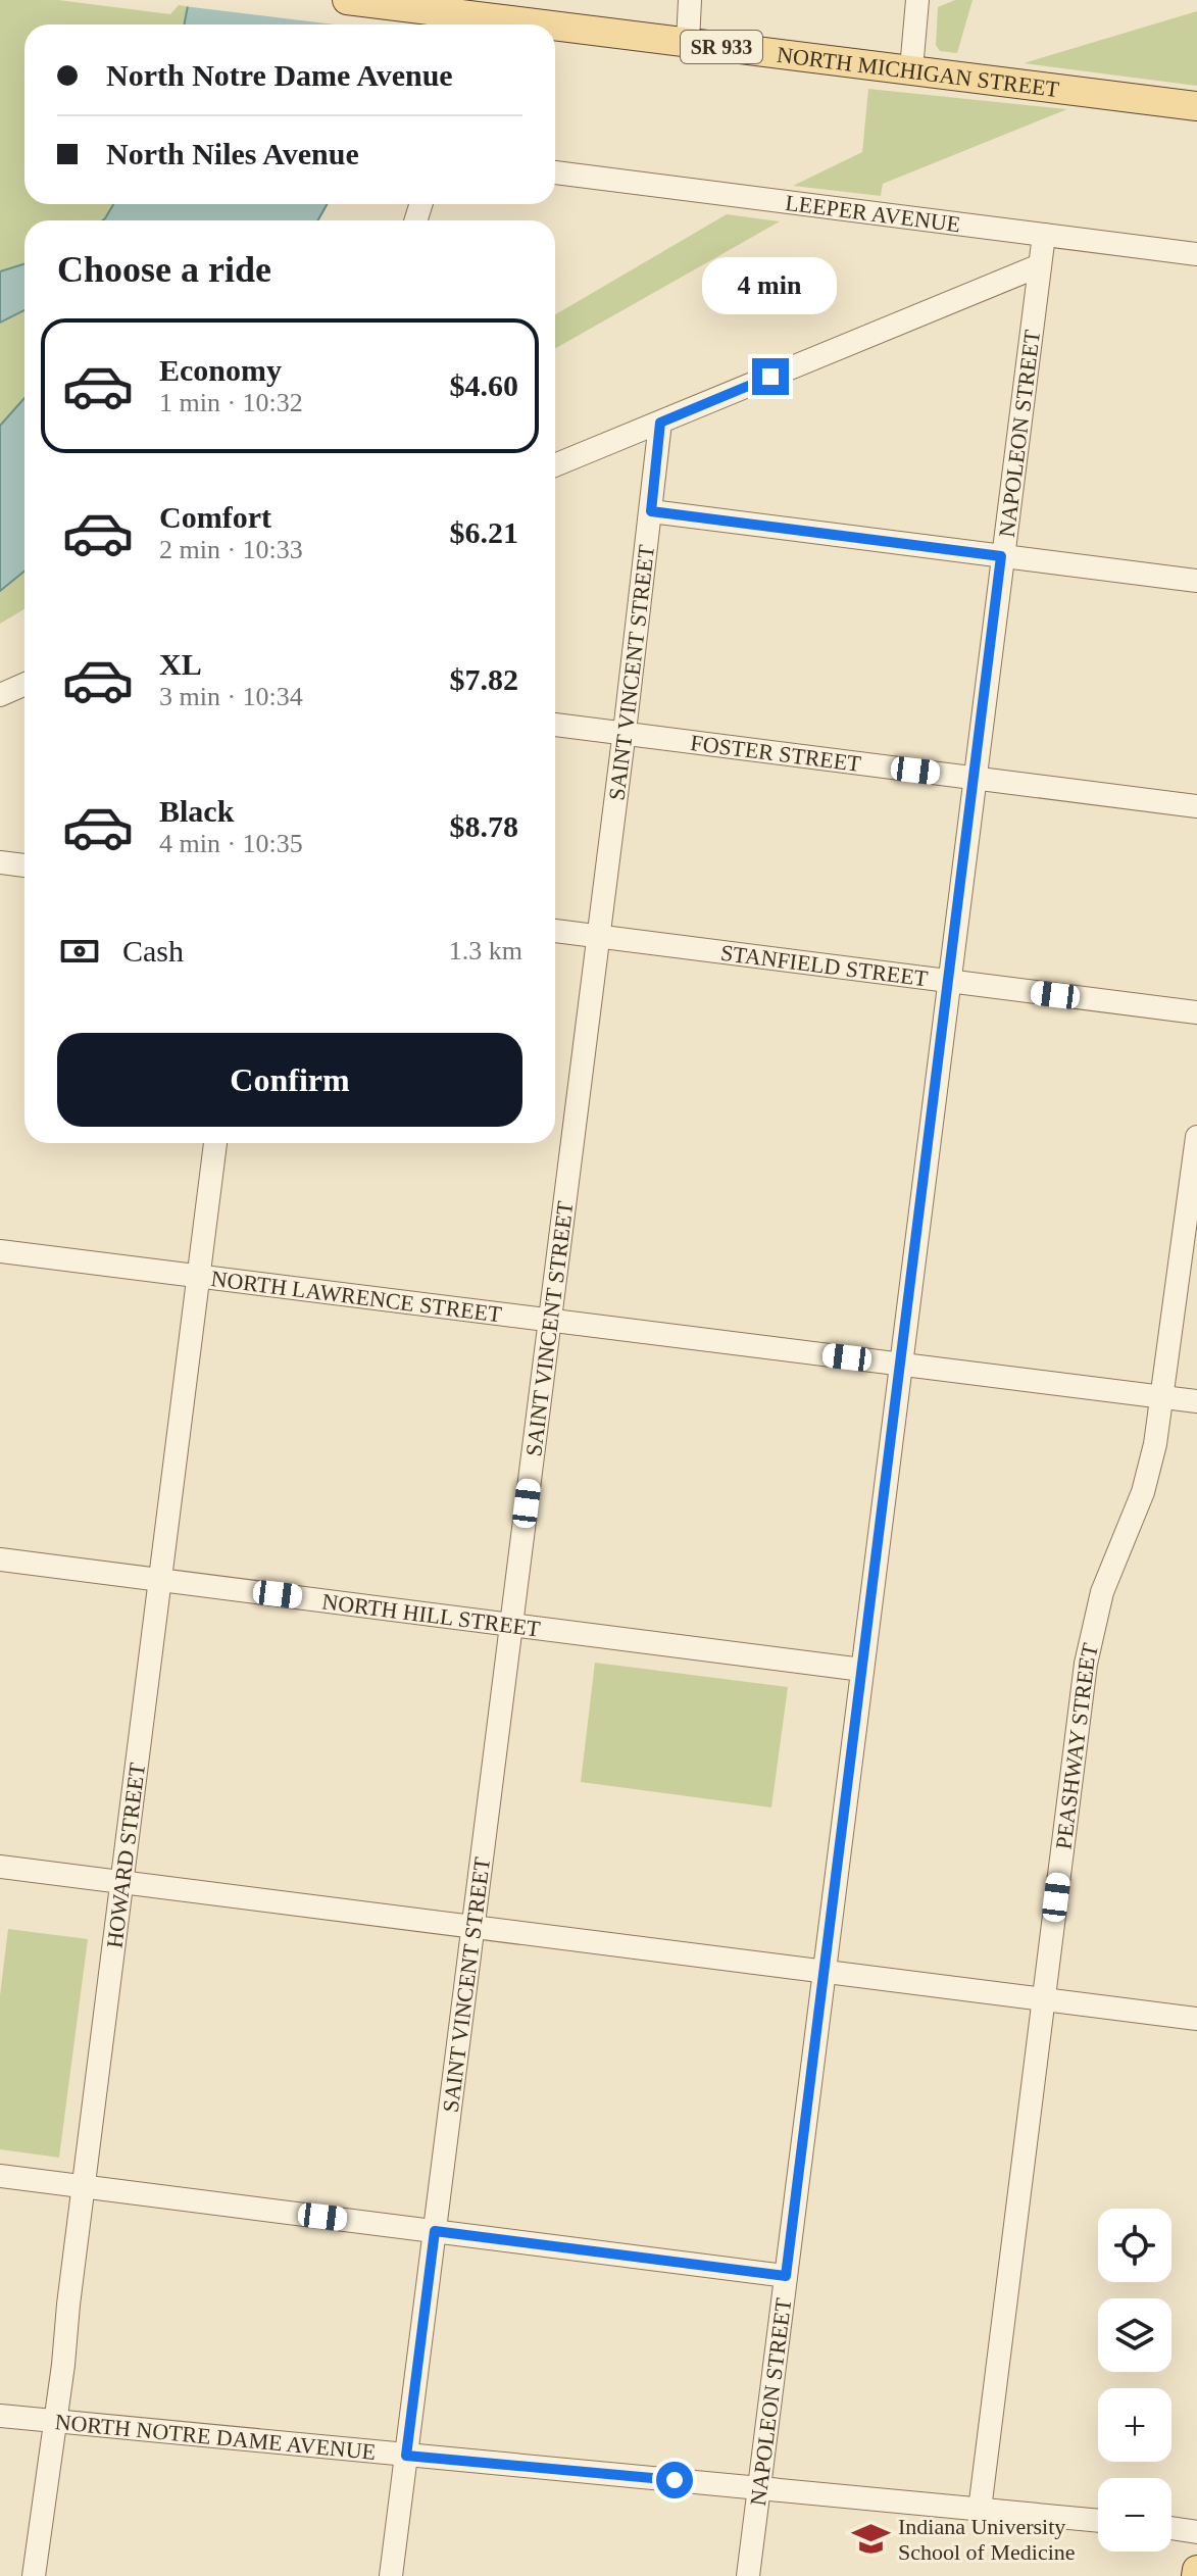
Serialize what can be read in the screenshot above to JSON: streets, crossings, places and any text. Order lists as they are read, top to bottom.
{
  "streets": {
    "main road": ["SR 933", "NORTH MICHIGAN STREET"],
    "street": [
      "LEEPER AVENUE",
      "NAPOLEON STREET",
      "SAINT VINCENT STREET",
      "FOSTER STREET",
      "STANFIELD STREET",
      "NORTH LAWRENCE STREET",
      "NORTH HILL STREET",
      "PEASHWAY STREET",
      "HOWARD STREET",
      "NORTH NOTRE DAME AVENUE"
    ]
  },
  "crossings": [
    ["LEEPER AVENUE", "NAPOLEON STREET"],
    ["NAPOLEON STREET", "FOSTER STREET"],
    ["NAPOLEON STREET", "STANFIELD STREET"],
    ["NAPOLEON STREET", "NORTH LAWRENCE STREET"],
    ["NAPOLEON STREET", "NORTH HILL STREET"],
    ["NAPOLEON STREET", "NORTH NOTRE DAME AVENUE"],
    ["SAINT VINCENT STREET", "FOSTER STREET"],
    ["SAINT VINCENT STREET", "STANFIELD STREET"],
    ["SAINT VINCENT STREET", "NORTH LAWRENCE STREET"],
    ["SAINT VINCENT STREET", "NORTH HILL STREET"],
    ["SAINT VINCENT STREET", "NORTH NOTRE DAME AVENUE"],
    ["NORTH LAWRENCE STREET", "PEASHWAY STREET"],
    ["NORTH LAWRENCE STREET", "HOWARD STREET"],
    ["NORTH HILL STREET", "HOWARD STREET"],
    ["PEASHWAY STREET", "NORTH NOTRE DAME AVENUE"],
    ["HOWARD STREET", "NORTH NOTRE DAME AVENUE"]
  ],
  "places": {
    "school or university": ["Indiana University School of Medicine"]
  },
  "page": {
    "banner": ["North Notre Dame Avenue", "North Niles Avenue"],
    "heading": "Choose a ride",
    "bubble": "4 min",
    "list": [
      {
        "name": "Economy",
        "note": "1 min · 10:32",
        "value": "$4.60"
      },
      {
        "name": "Comfort",
        "note": "2 min · 10:33",
        "value": "$6.21"
      },
      {
        "name": "XL",
        "note": "3 min · 10:34",
        "value": "$7.82"
      },
      {
        "name": "Black",
        "note": "4 min · 10:35",
        "value": "$8.78"
      }
    ],
    "pay": ["Cash", "1.3 km"],
    "buttons": "Confirm",
    "map_buttons": ["+", "−"]
  }
}
